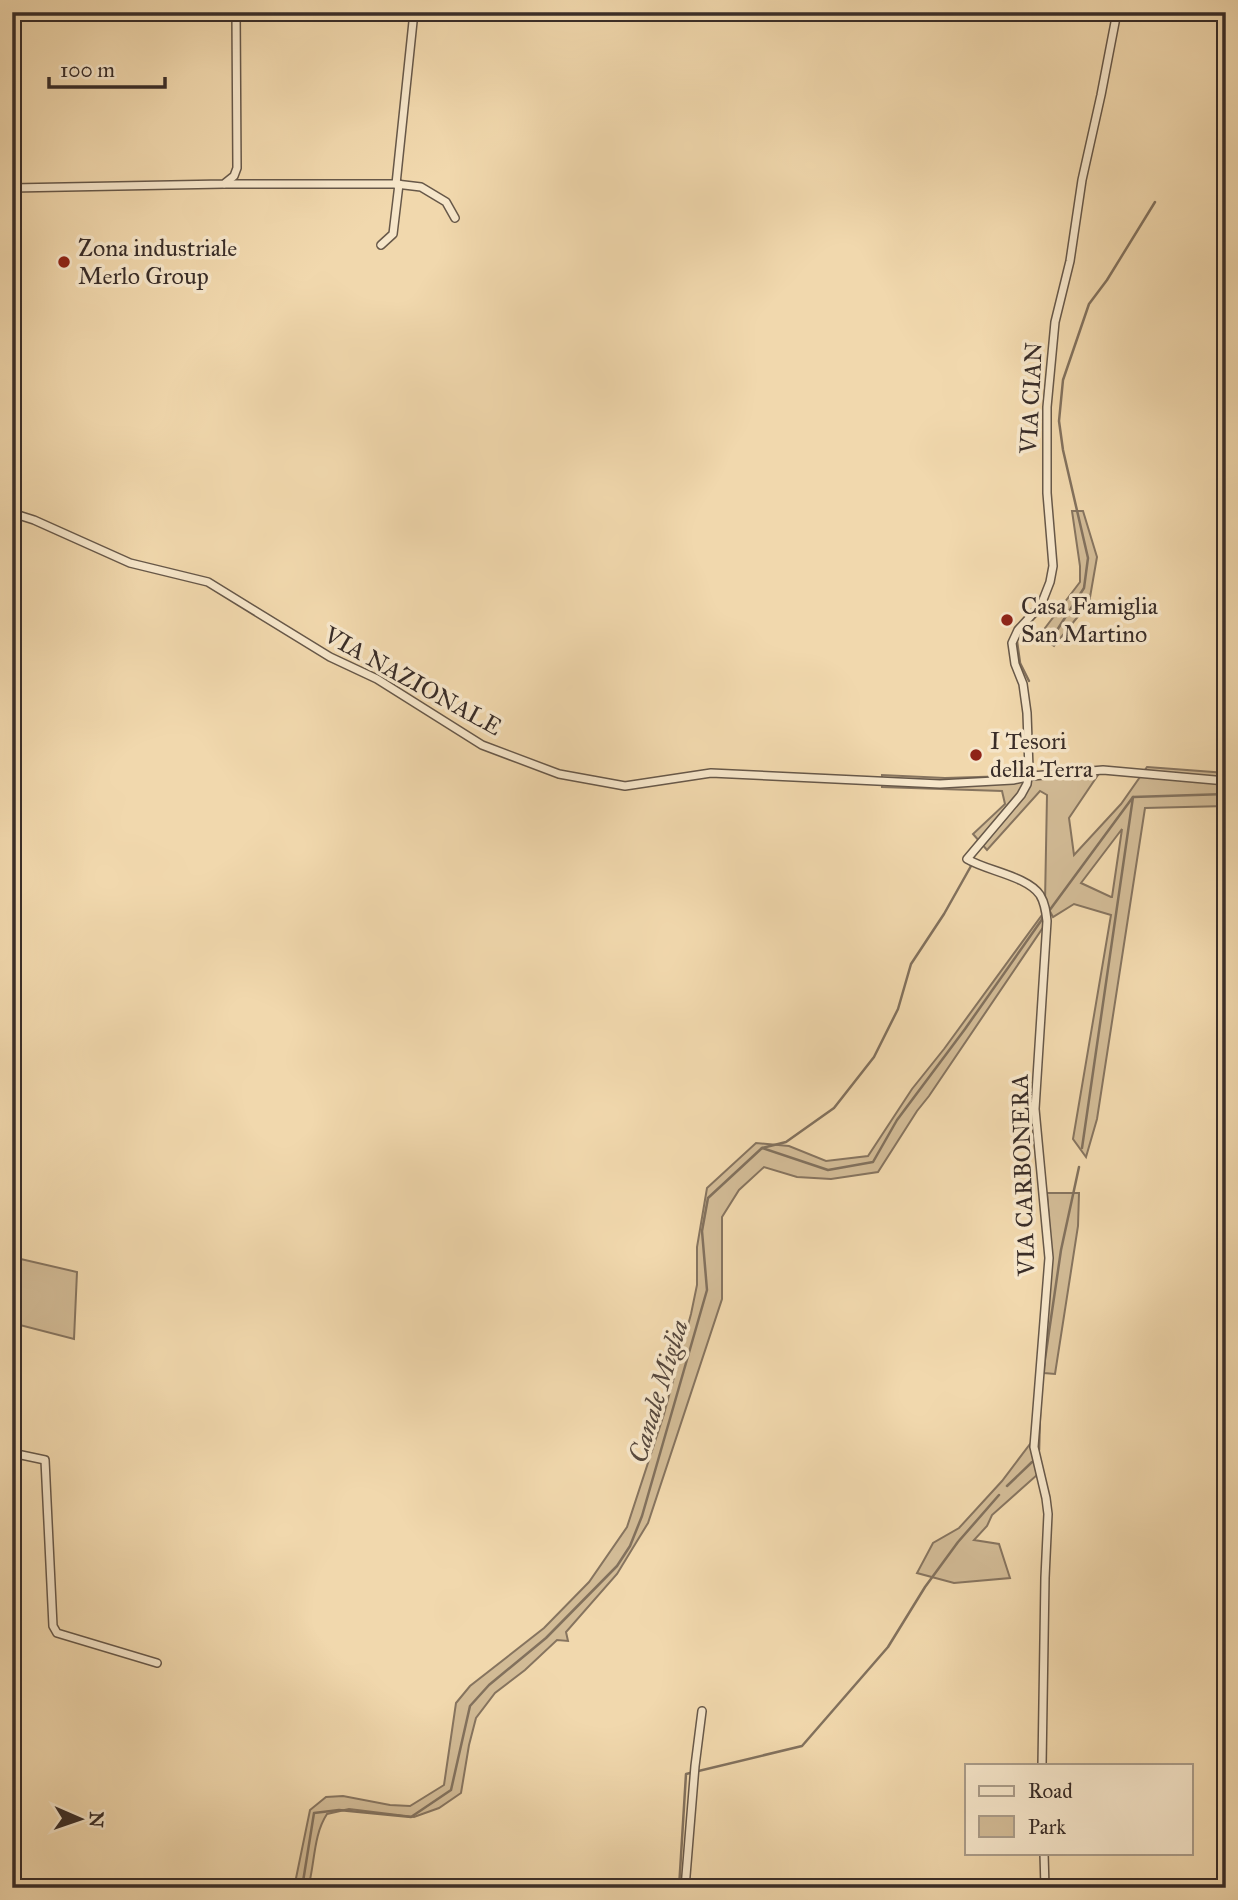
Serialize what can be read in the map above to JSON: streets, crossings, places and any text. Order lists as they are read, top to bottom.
{
  "streets": {
    "street": ["VIA CIAN", "VIA NAZIONALE", "VIA CARBONERA"]
  },
  "crossings": [
    ["VIA CIAN", "VIA NAZIONALE"],
    ["VIA CIAN", "VIA CARBONERA"],
    ["VIA NAZIONALE", "VIA CARBONERA"]
  ],
  "water": ["Canale Miglia"],
  "places": ["Zona industriale Merlo Group", "Casa Famiglia San Martino", "I Tesori della Terra"],
  "legend": ["Road", "Park"],
  "scale_bar": "100 m",
  "north": "right"
}
